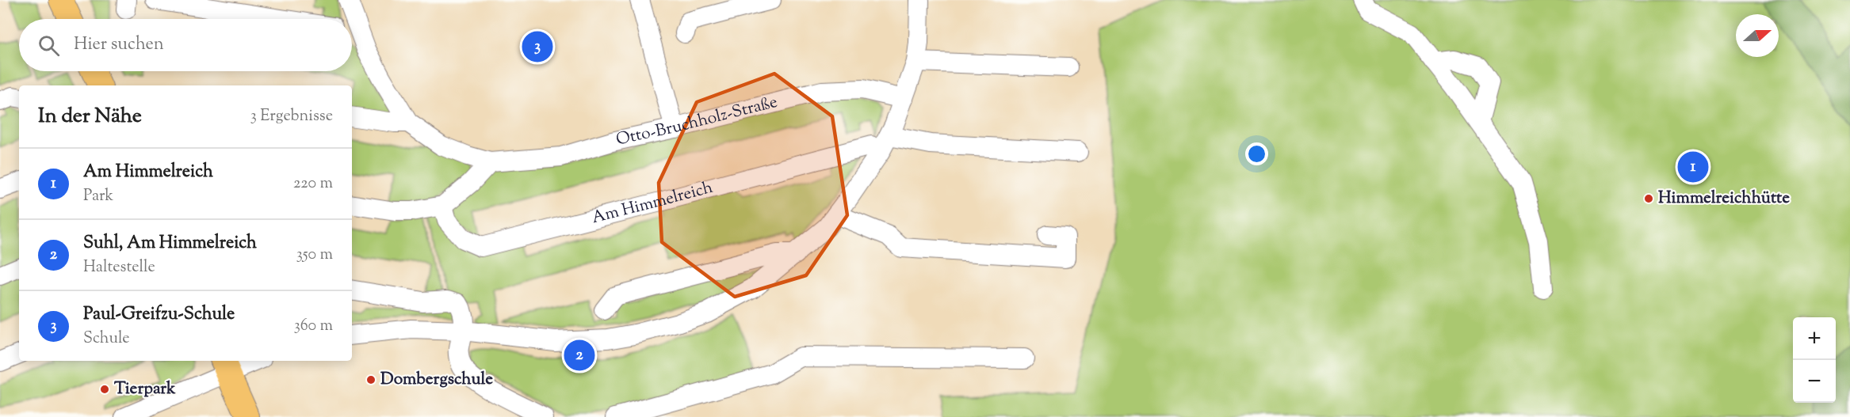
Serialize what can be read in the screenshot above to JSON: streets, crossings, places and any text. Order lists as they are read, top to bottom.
{
  "streets": {
    "street": ["Otto-Bruchholz-Straße", "Am Himmelreich"]
  },
  "places": ["Himmelreichhütte", "Dombergschule", "Tierpark"],
  "north": "right",
  "page": {
    "search": "Hier suchen",
    "pins": ["3", "1", "2"],
    "heading": ["In der Nähe", "3 Ergebnisse"],
    "list": [
      {
        "mark": "1",
        "name": "Am Himmelreich",
        "note": "Park",
        "value": "220 m"
      },
      {
        "mark": "2",
        "name": "Suhl, Am Himmelreich",
        "note": "Haltestelle",
        "value": "350 m"
      },
      {
        "mark": "3",
        "name": "Paul-Greifzu-Schule",
        "note": "Schule",
        "value": "360 m"
      }
    ],
    "map_buttons": ["+", "−"]
  }
}
